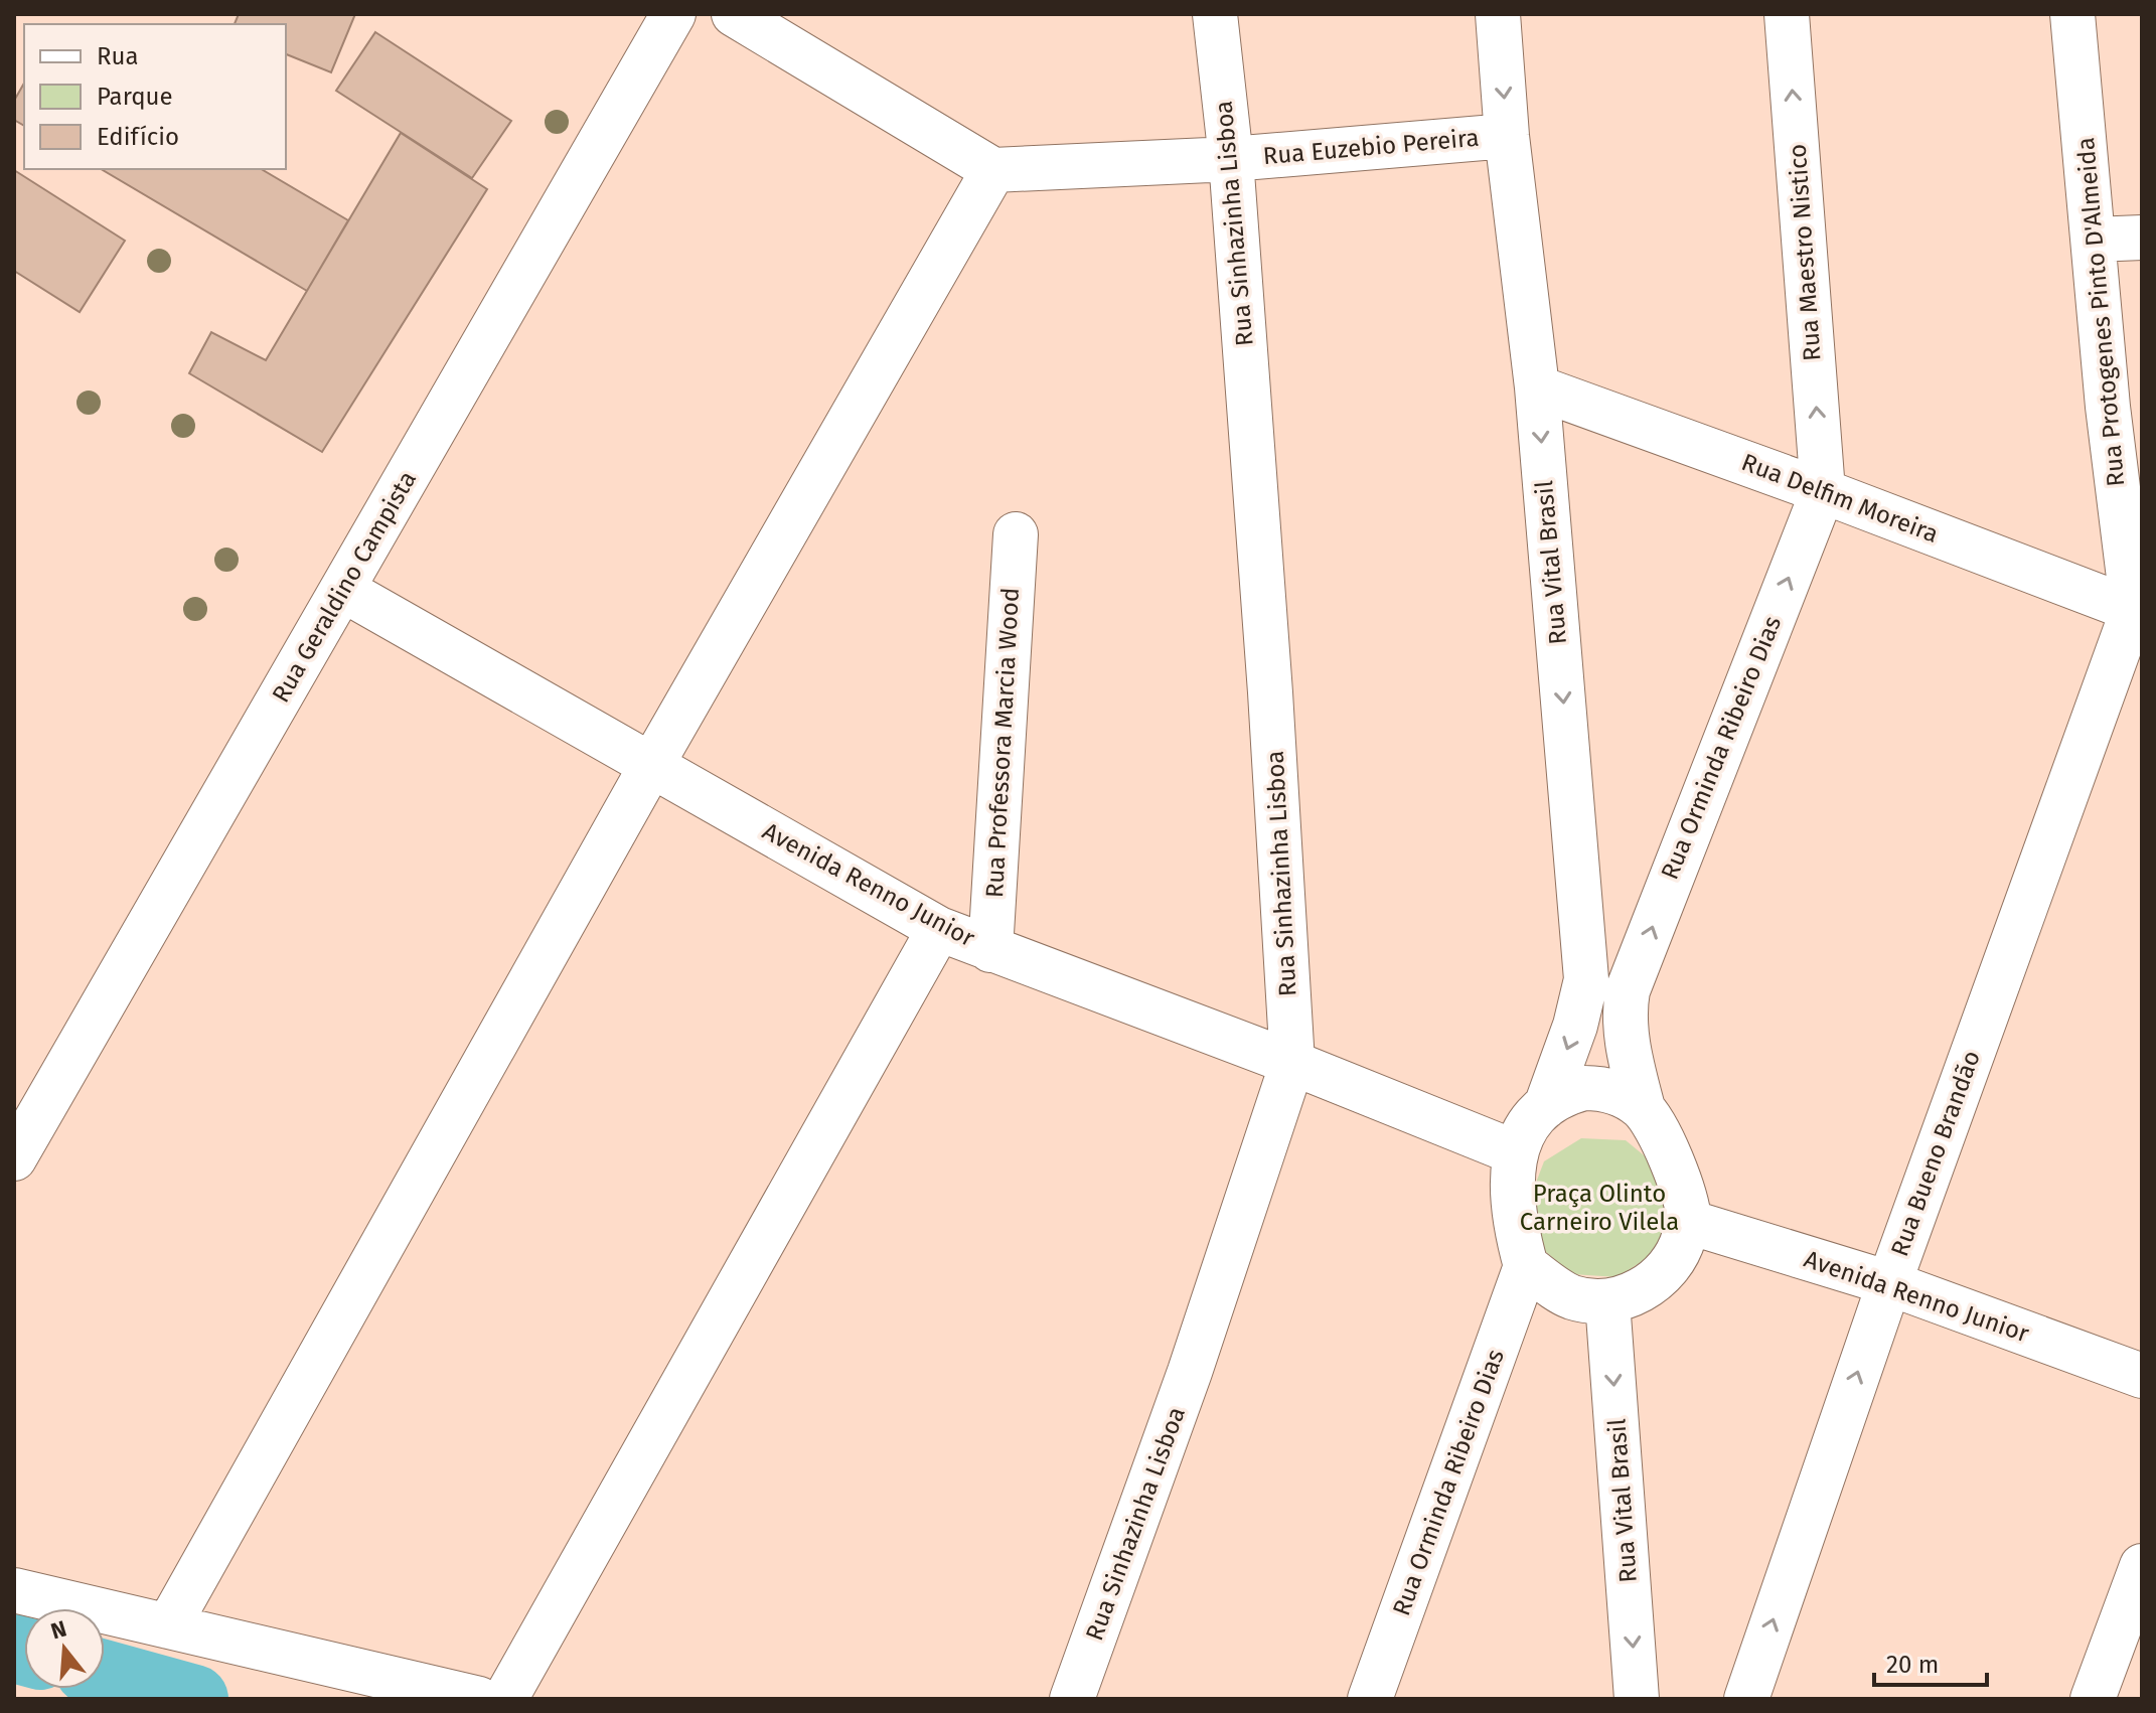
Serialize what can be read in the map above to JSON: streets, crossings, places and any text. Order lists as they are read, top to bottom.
{
  "streets": {
    "street": [
      "Rua Euzebio Pereira",
      "Rua Sinhazinha Lisboa",
      "Rua Maestro Nistico",
      "Rua Protogenes Pinto D'Almeida",
      "Rua Delfim Moreira",
      "Rua Vital Brasil",
      "Rua Geraldino Campista",
      "Rua Professora Marcia Wood",
      "Rua Orminda Ribeiro Dias",
      "Avenida Renno Junior",
      "Rua Bueno Brandão"
    ]
  },
  "crossings": [
    ["Rua Euzebio Pereira", "Rua Sinhazinha Lisboa"],
    ["Rua Euzebio Pereira", "Rua Vital Brasil"],
    ["Rua Sinhazinha Lisboa", "Avenida Renno Junior"],
    ["Rua Maestro Nistico", "Rua Delfim Moreira"],
    ["Rua Maestro Nistico", "Rua Orminda Ribeiro Dias"],
    ["Rua Protogenes Pinto D'Almeida", "Rua Delfim Moreira"],
    ["Rua Protogenes Pinto D'Almeida", "Rua Bueno Brandão"],
    ["Rua Delfim Moreira", "Rua Vital Brasil"],
    ["Rua Delfim Moreira", "Rua Orminda Ribeiro Dias"],
    ["Rua Delfim Moreira", "Rua Bueno Brandão"],
    ["Rua Vital Brasil", "Rua Orminda Ribeiro Dias"],
    ["Rua Vital Brasil", "Avenida Renno Junior"],
    ["Rua Geraldino Campista", "Avenida Renno Junior"],
    ["Rua Professora Marcia Wood", "Avenida Renno Junior"],
    ["Rua Orminda Ribeiro Dias", "Avenida Renno Junior"],
    ["Avenida Renno Junior", "Rua Bueno Brandão"]
  ],
  "one_way": ["Rua Maestro Nistico", "Rua Vital Brasil", "Rua Orminda Ribeiro Dias"],
  "parks": ["Praça Olinto Carneiro Vilela"],
  "legend": ["Rua", "Parque", "Edifício"],
  "scale_bar": "20 m",
  "north": "top"
}
